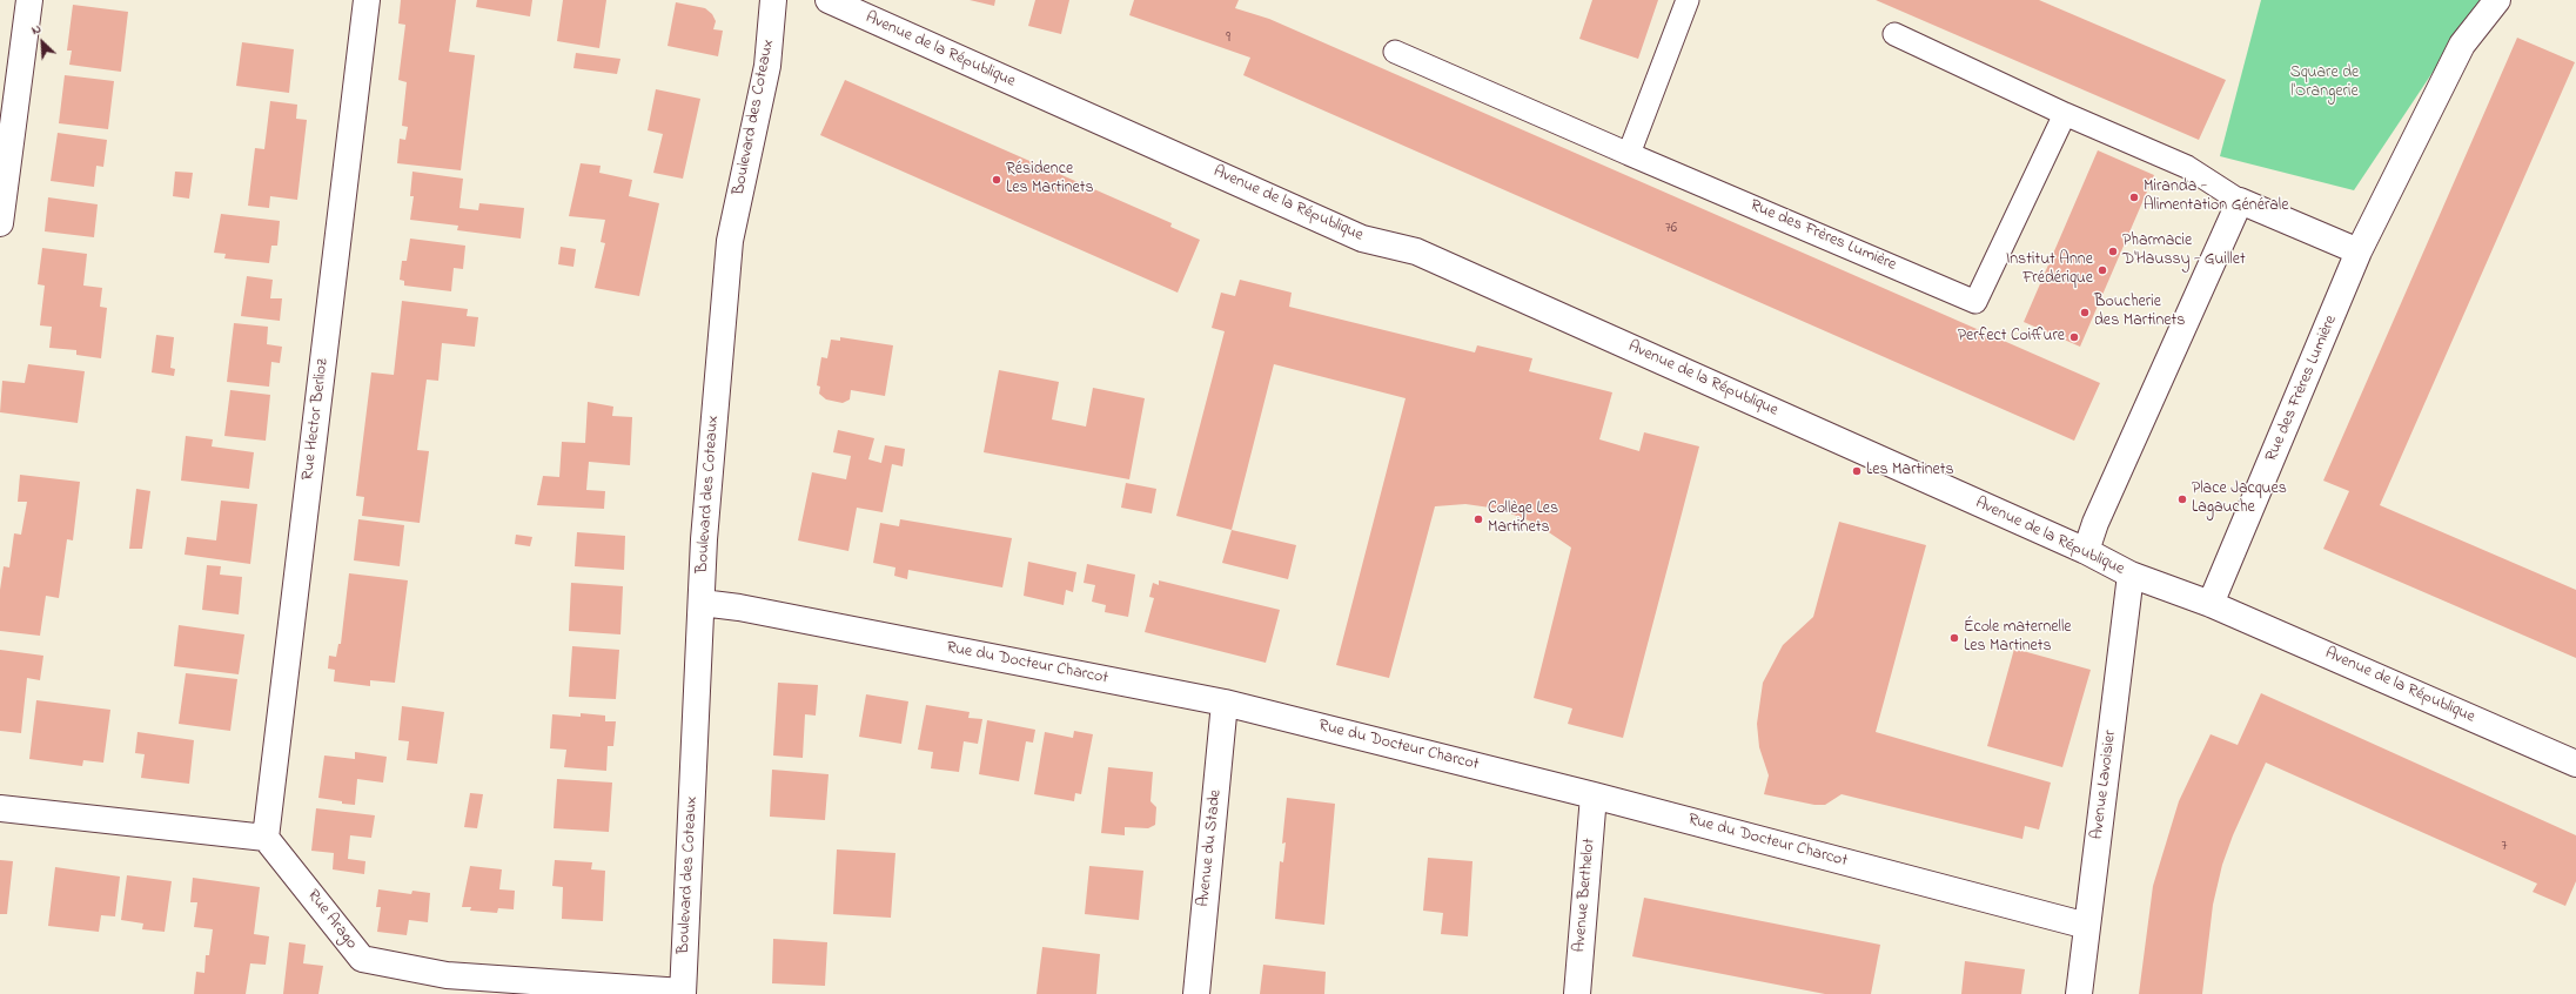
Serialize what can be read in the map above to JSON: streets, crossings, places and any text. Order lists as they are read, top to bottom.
{
  "streets": {
    "street": [
      "Avenue de la République",
      "Boulevard des Coteaux",
      "Rue des Frères Lumière",
      "Rue Hector Berlioz",
      "Rue du Docteur Charcot",
      "Avenue Lavoisier",
      "Avenue du Stade",
      "Avenue Berthelot",
      "Rue Arago"
    ]
  },
  "crossings": [
    ["Avenue de la République", "Rue des Frères Lumière"],
    ["Avenue de la République", "Avenue Lavoisier"],
    ["Boulevard des Coteaux", "Rue du Docteur Charcot"],
    ["Boulevard des Coteaux", "Rue Arago"],
    ["Rue Hector Berlioz", "Rue Arago"],
    ["Rue du Docteur Charcot", "Avenue Lavoisier"],
    ["Rue du Docteur Charcot", "Avenue du Stade"],
    ["Rue du Docteur Charcot", "Avenue Berthelot"]
  ],
  "parks": ["Square de l'Orangerie"],
  "places": [
    "Résidence Les Martinets",
    "Miranda - Alimentation Générale",
    "Pharmacie D'Haussy - Guillet",
    "Institut Anne Frédérique",
    "Boucherie des Martinets",
    "Perfect Coiffure",
    "Les Martinets",
    "Place Jacques Lagauche",
    "Collège Les Martinets",
    "École maternelle Les Martinets"
  ],
  "house_numbers": ["9", "76", "7"],
  "north": "top left"
}
